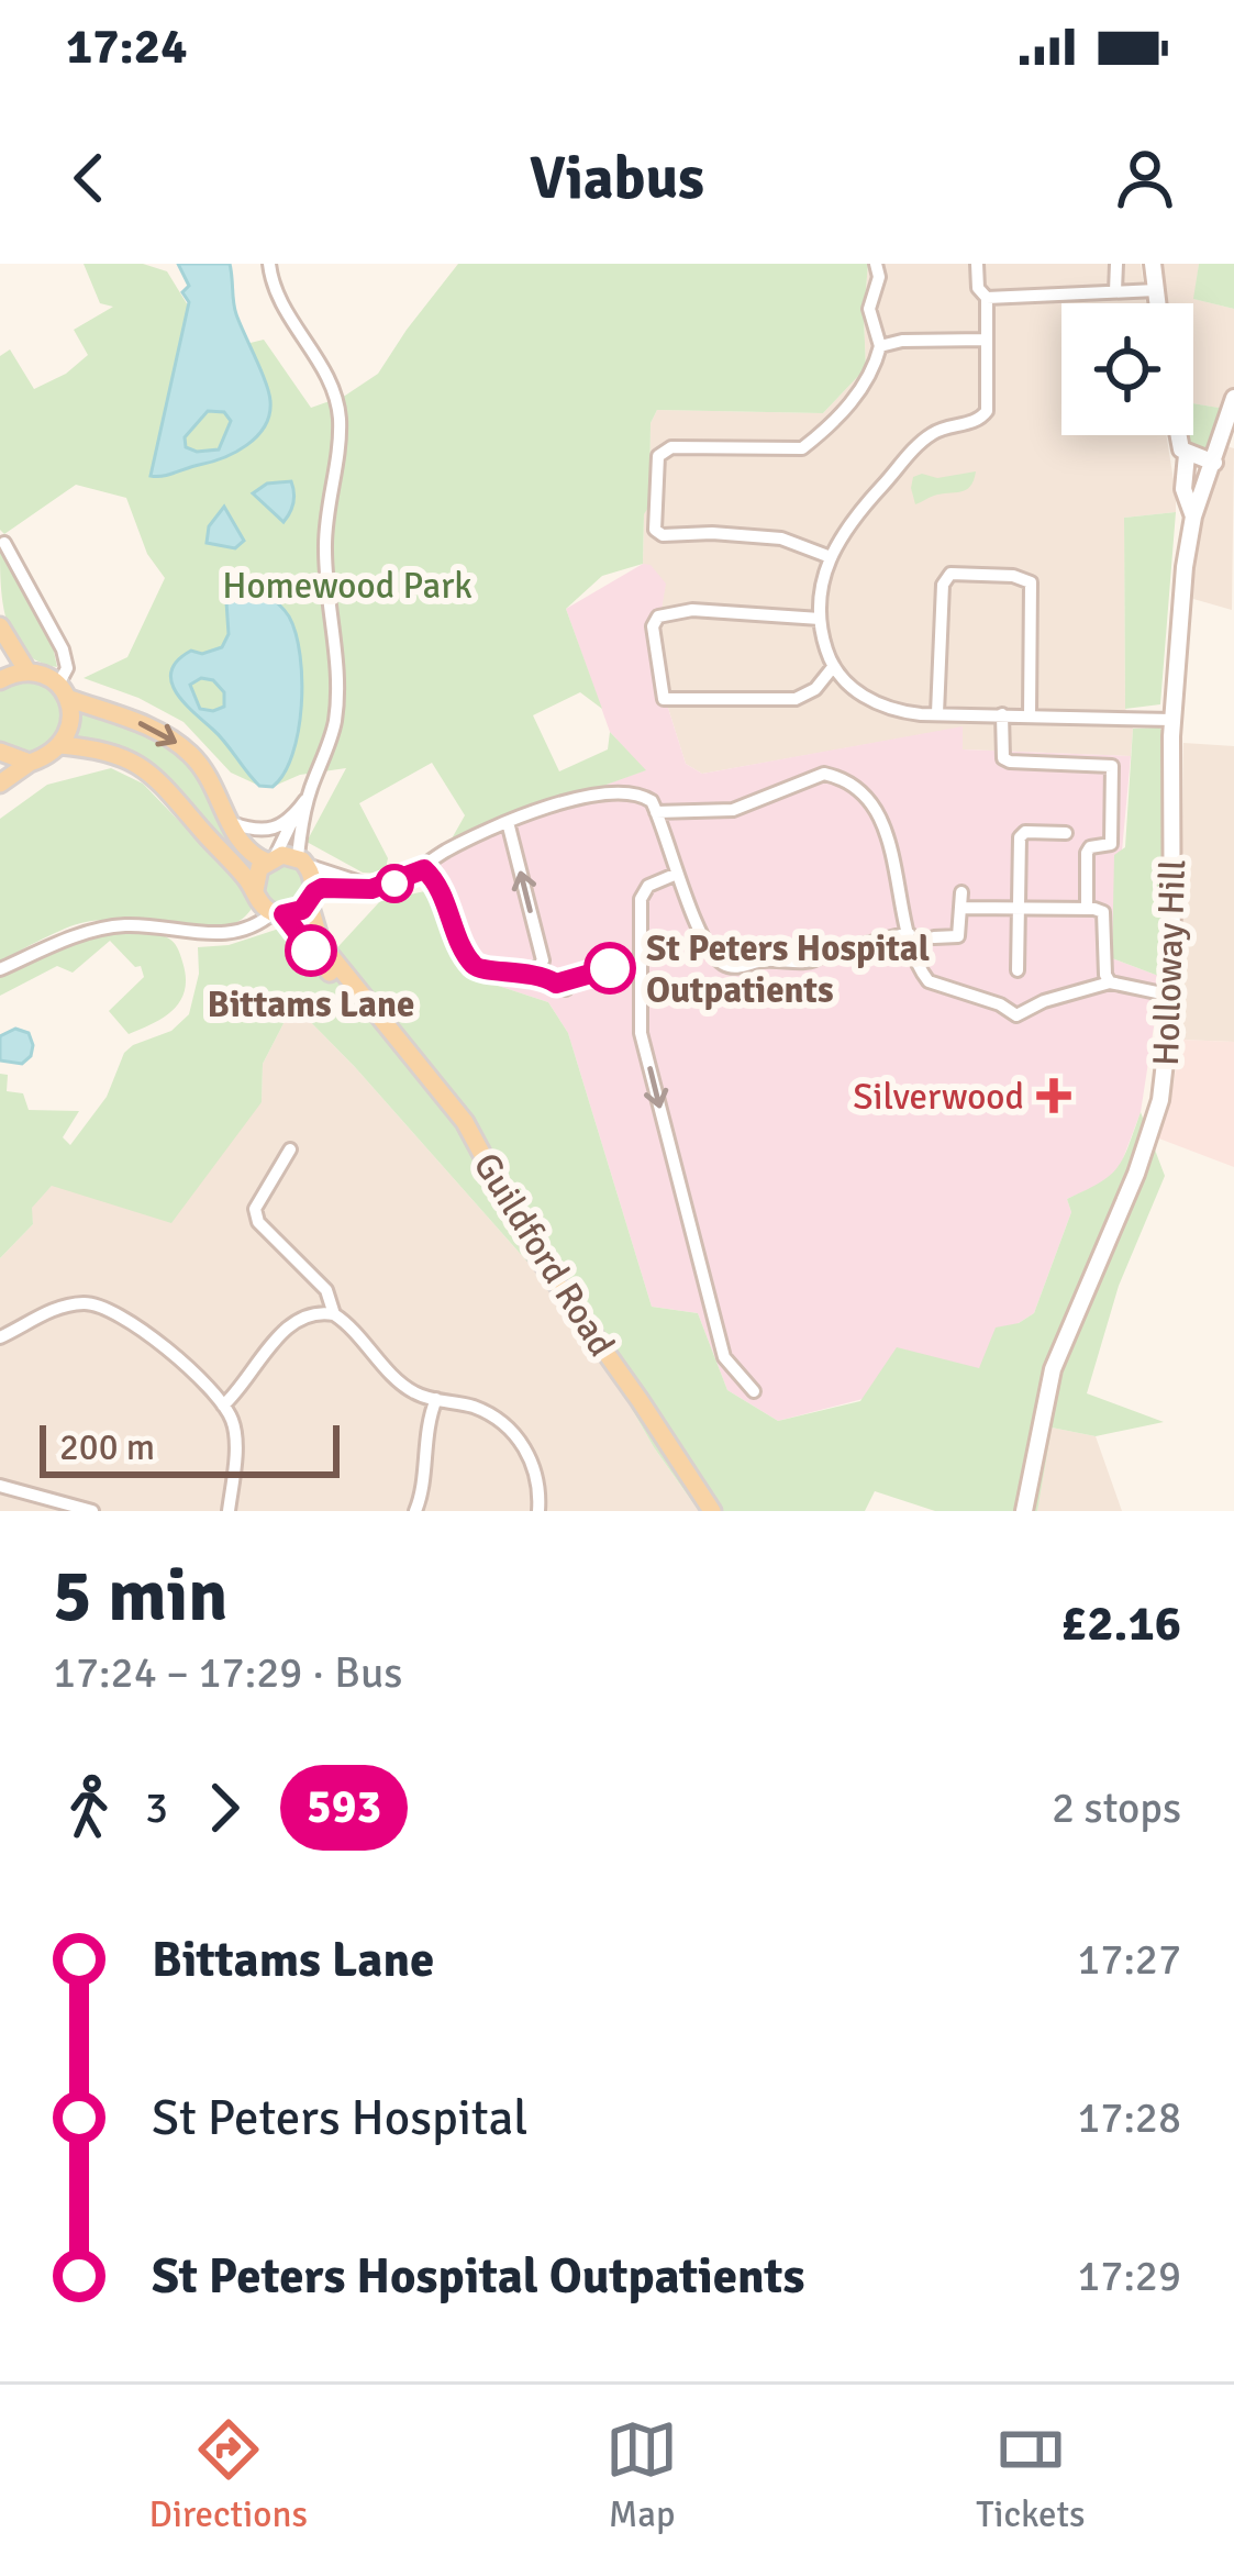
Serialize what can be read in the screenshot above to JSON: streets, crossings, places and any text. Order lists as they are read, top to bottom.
{
  "streets": {
    "main road": ["Holloway Hill", "Guildford Road"]
  },
  "parks": ["Homewood Park"],
  "places": {
    "other": ["Bittams Lane", "St Peters Hospital Outpatients"],
    "health": ["Silverwood"]
  },
  "lines": ["bus line 593"],
  "scale_bar": "200 m",
  "page": {
    "status": "17:24",
    "header": "Viabus",
    "scale": "200 m",
    "heading": ["5 min", "17:24 – 17:29 · Bus", "£2.16"],
    "legs": ["3", "593", "2 stops"],
    "list": [
      {
        "name": "Bittams Lane",
        "value": "17:27"
      },
      {
        "name": "St Peters Hospital",
        "value": "17:28"
      },
      {
        "name": "St Peters Hospital Outpatients",
        "value": "17:29"
      }
    ],
    "tabs": ["Directions", "Map", "Tickets"]
  }
}
